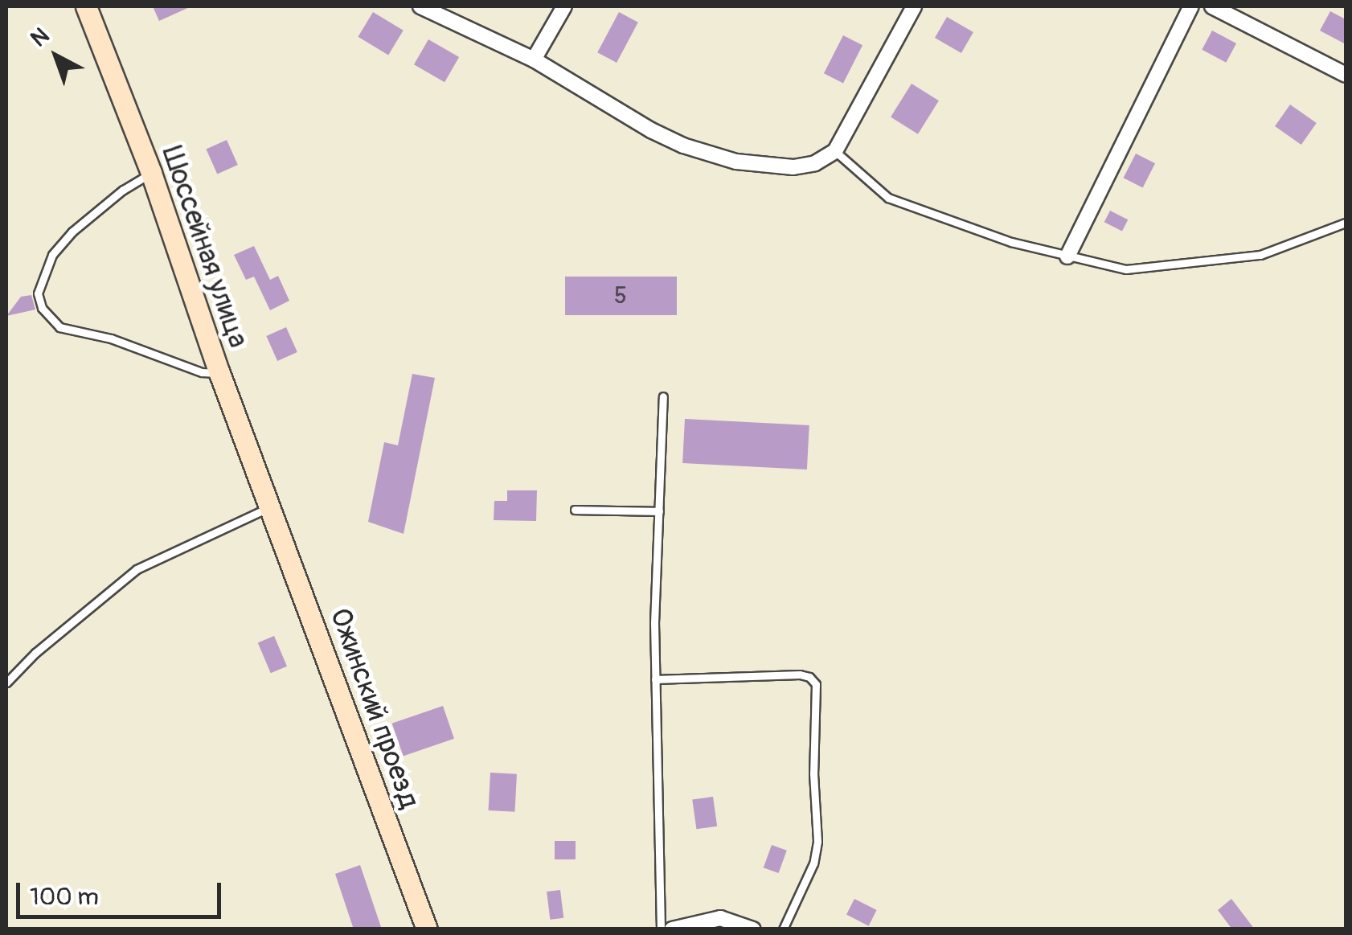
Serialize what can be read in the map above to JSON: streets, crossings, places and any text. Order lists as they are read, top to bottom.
{
  "streets": {
    "main road": ["Шоссейная улица", "Ожинский проезд"]
  },
  "crossings": [
    ["Шоссейная улица", "Ожинский проезд"]
  ],
  "house_numbers": ["5"],
  "scale_bar": "100 m",
  "north": "top left"
}
